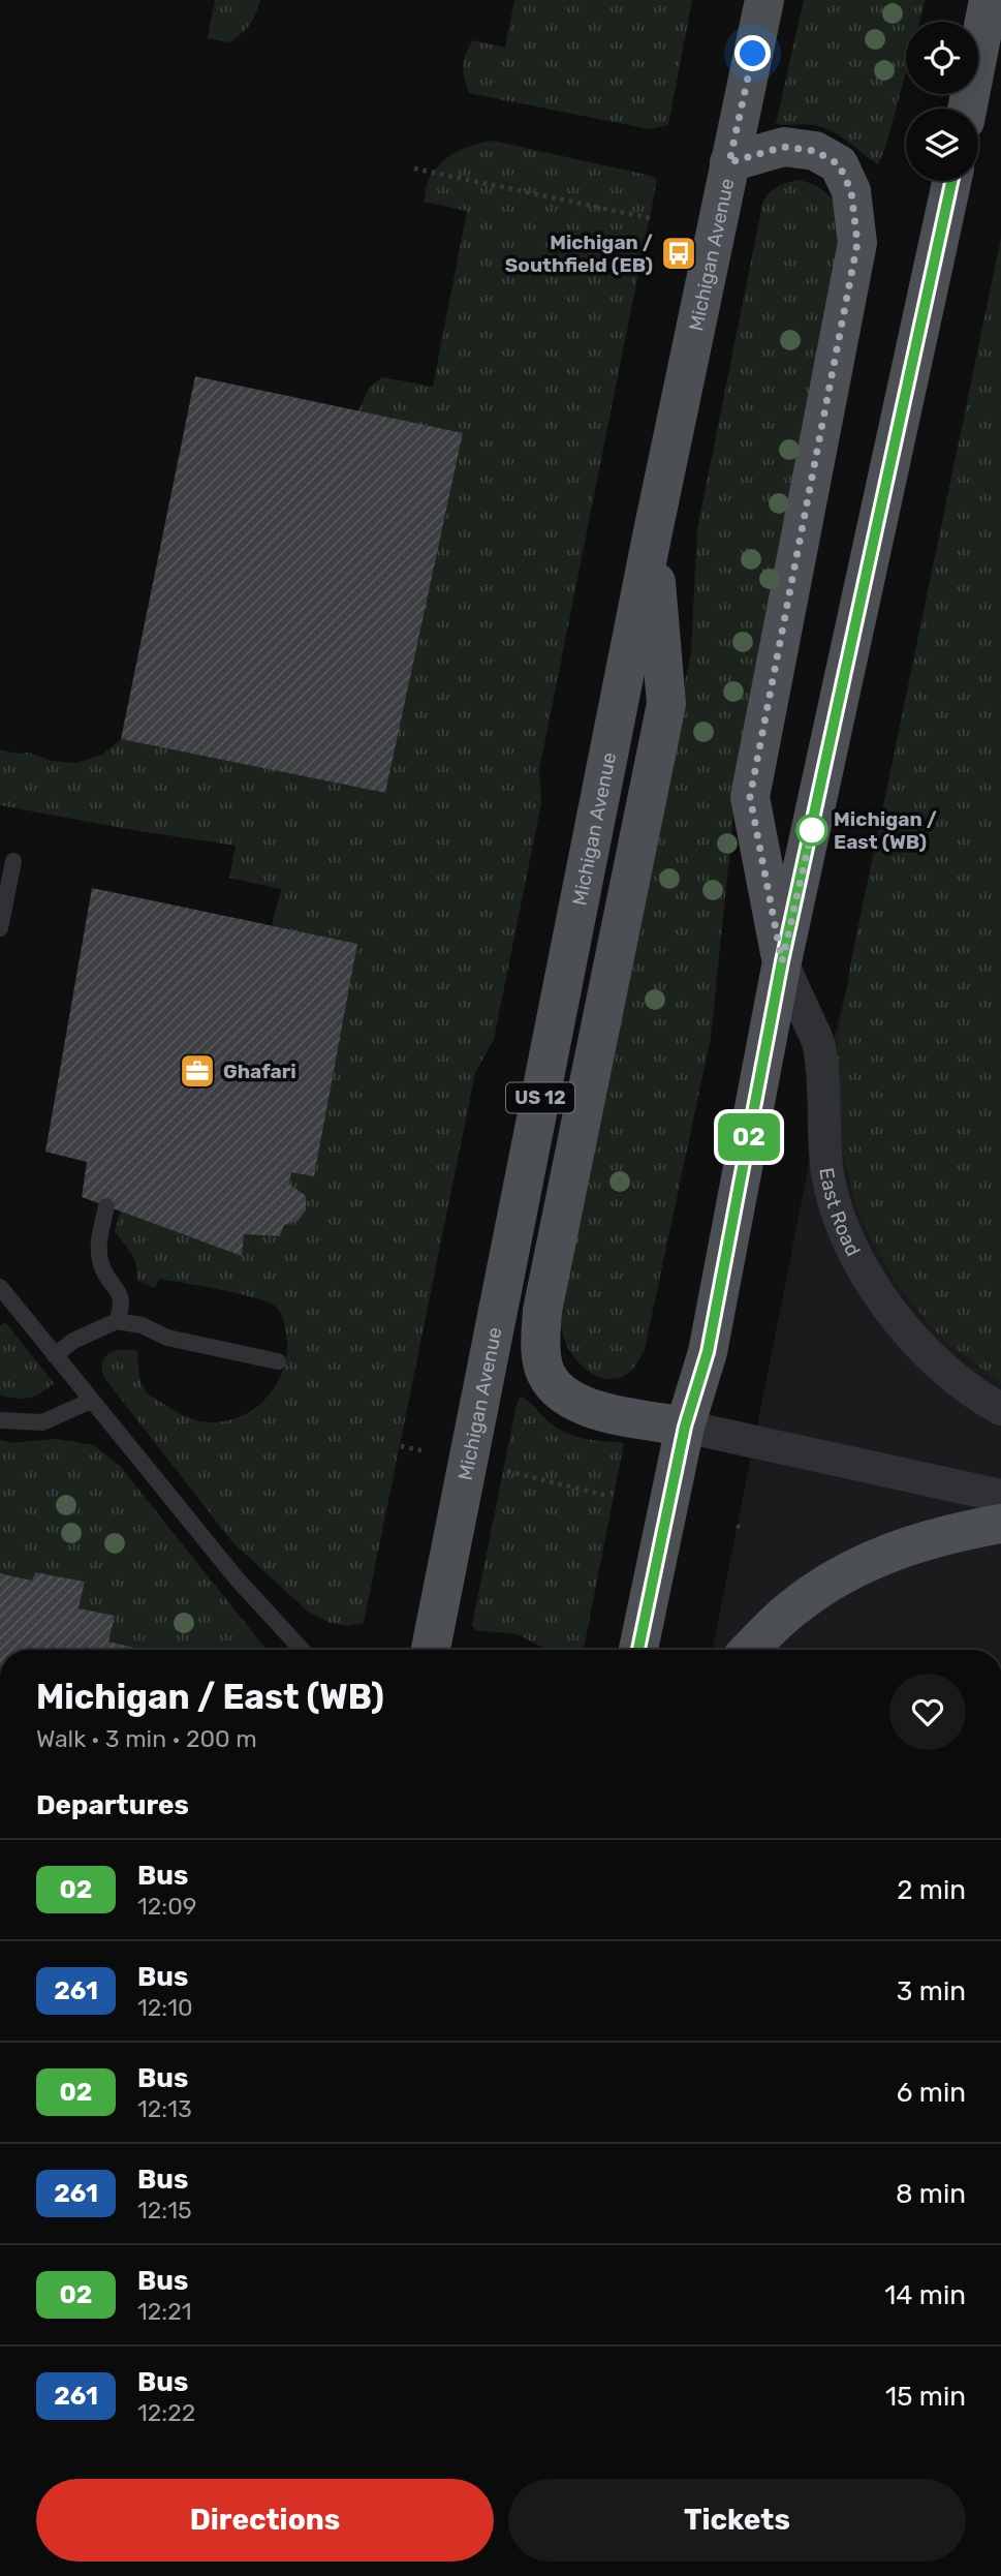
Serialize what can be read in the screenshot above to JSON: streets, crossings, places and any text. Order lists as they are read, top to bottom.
{
  "streets": {
    "main road": ["Michigan Avenue", "US 12"],
    "street": ["East Road"]
  },
  "places": {
    "bus stop": ["Michigan / Southfield (EB)"],
    "other": ["Michigan / East (WB)"],
    "office": ["Ghafari"]
  },
  "lines": ["bus line 02"],
  "page": {
    "on_map": "02",
    "heading": [
      ["Michigan / East (WB)", "Walk · 3 min · 200 m"],
      "Departures"
    ],
    "list": [
      {
        "mark": "02",
        "name": "Bus",
        "note": "12:09",
        "value": "2 min"
      },
      {
        "mark": "261",
        "name": "Bus",
        "note": "12:10",
        "value": "3 min"
      },
      {
        "mark": "02",
        "name": "Bus",
        "note": "12:13",
        "value": "6 min"
      },
      {
        "mark": "261",
        "name": "Bus",
        "note": "12:15",
        "value": "8 min"
      },
      {
        "mark": "02",
        "name": "Bus",
        "note": "12:21",
        "value": "14 min"
      },
      {
        "mark": "261",
        "name": "Bus",
        "note": "12:22",
        "value": "15 min"
      }
    ],
    "buttons": ["Directions", "Tickets"]
  }
}
